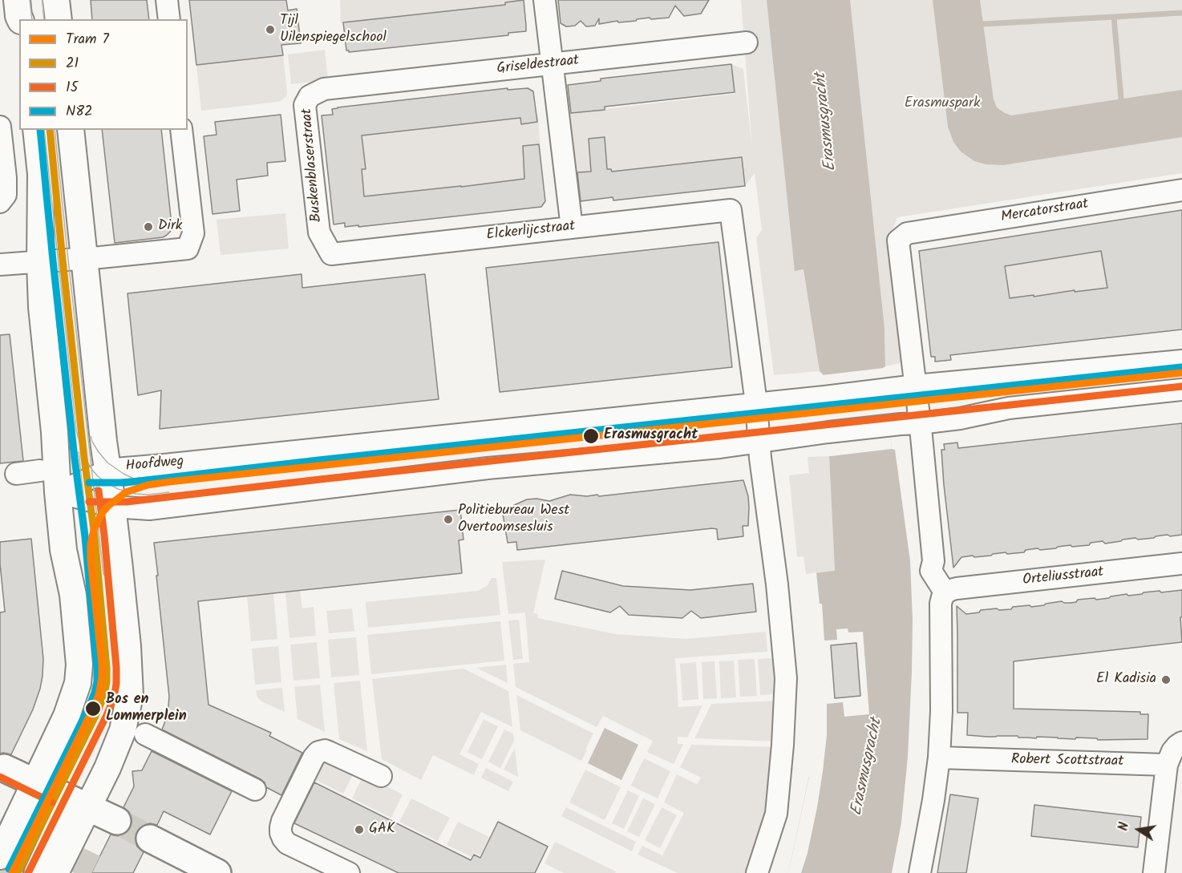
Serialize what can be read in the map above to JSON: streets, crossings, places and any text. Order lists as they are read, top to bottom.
{
  "streets": {
    "street": [
      "Griseldestraat",
      "Buskenblaserstraat",
      "Mercatorstraat",
      "Elckerlijcstraat",
      "Hoofdweg",
      "Orteliusstraat",
      "Robert Scottstraat"
    ]
  },
  "crossings": [
    ["Griseldestraat", "Buskenblaserstraat"],
    ["Buskenblaserstraat", "Elckerlijcstraat"],
    ["Mercatorstraat", "Hoofdweg"],
    ["Elckerlijcstraat", "Hoofdweg"]
  ],
  "water": ["Erasmusgracht"],
  "parks": ["Erasmuspark"],
  "places": [
    "Tijl Uilenspiegelschool",
    "Dirk",
    "Erasmusgracht",
    "Politiebureau West Overtoomsesluis",
    "El Kadisia",
    "Bos en Lommerplein",
    "GAK"
  ],
  "lines": [
    "transit line 21",
    "transit line N82",
    "tram line 7",
    "transit line 15"
  ],
  "legend": [
    "Tram 7",
    "21",
    "15",
    "N82"
  ],
  "north": "left"
}
